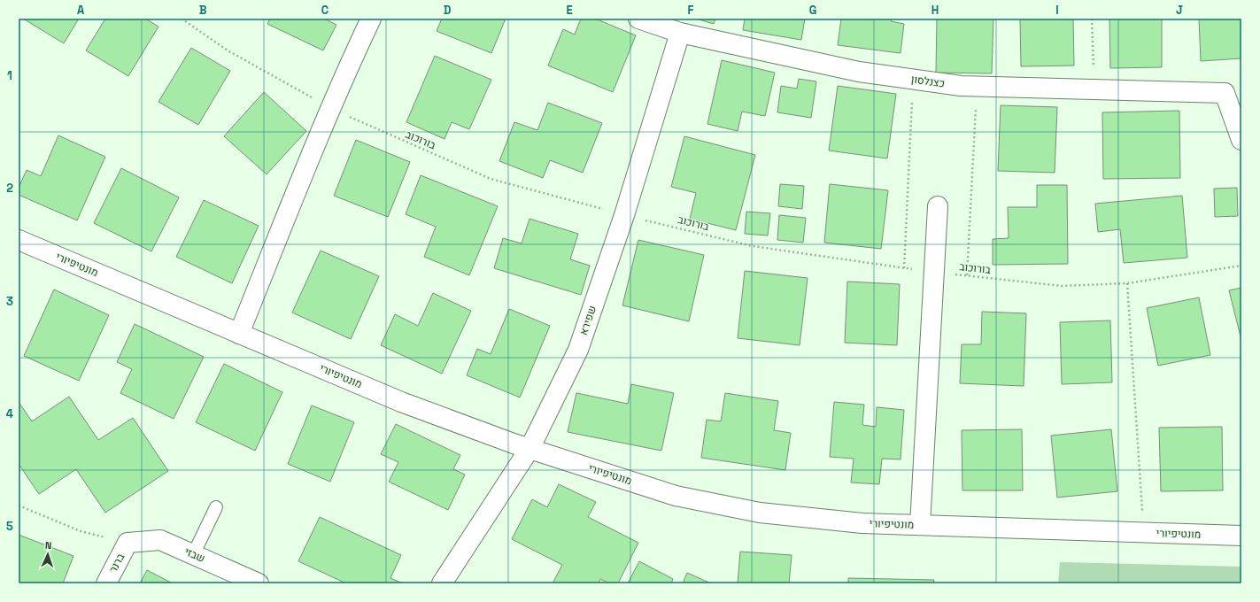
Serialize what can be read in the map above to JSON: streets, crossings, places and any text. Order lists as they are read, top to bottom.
{
  "streets": {
    "street": [
      "כצנלסון",
      "מונטיפיורי",
      "שפירא",
      "שבזי",
      "ברנר"
    ],
    "path": ["בורוכוב"]
  },
  "crossings": [
    ["כצנלסון", "שפירא"],
    ["בורוכוב", "שפירא"],
    ["מונטיפיורי", "שפירא"],
    ["שבזי", "ברנר"]
  ],
  "north": "top",
  "grid": {
    "columns": [
      "A",
      "B",
      "C",
      "D",
      "E",
      "F",
      "G",
      "H",
      "I",
      "J"
    ],
    "rows": [
      "1",
      "2",
      "3",
      "4",
      "5"
    ]
  }
}
